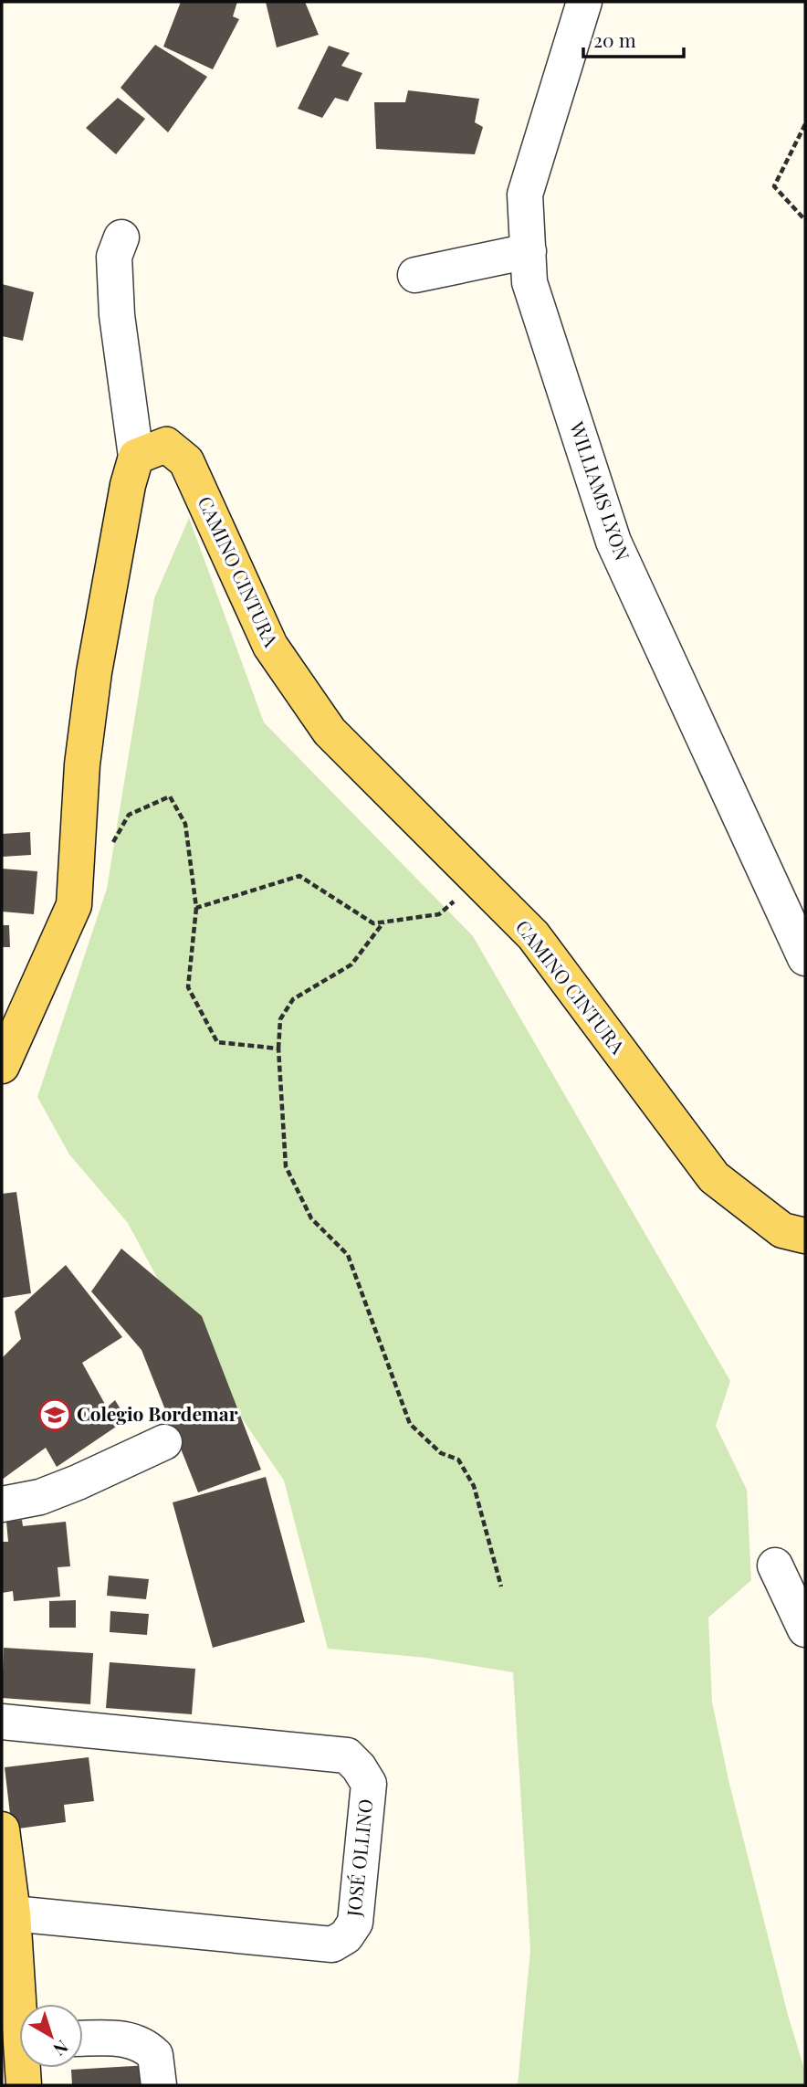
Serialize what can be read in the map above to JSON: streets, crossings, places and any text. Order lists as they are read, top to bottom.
{
  "streets": {
    "main road": ["CAMINO CINTURA"],
    "street": ["WILLIAMS LYON", "JOSÉ OLLINO"]
  },
  "places": {
    "school or university": ["Colegio Bordemar"]
  },
  "scale_bar": "20 m",
  "north": "bottom right"
}
